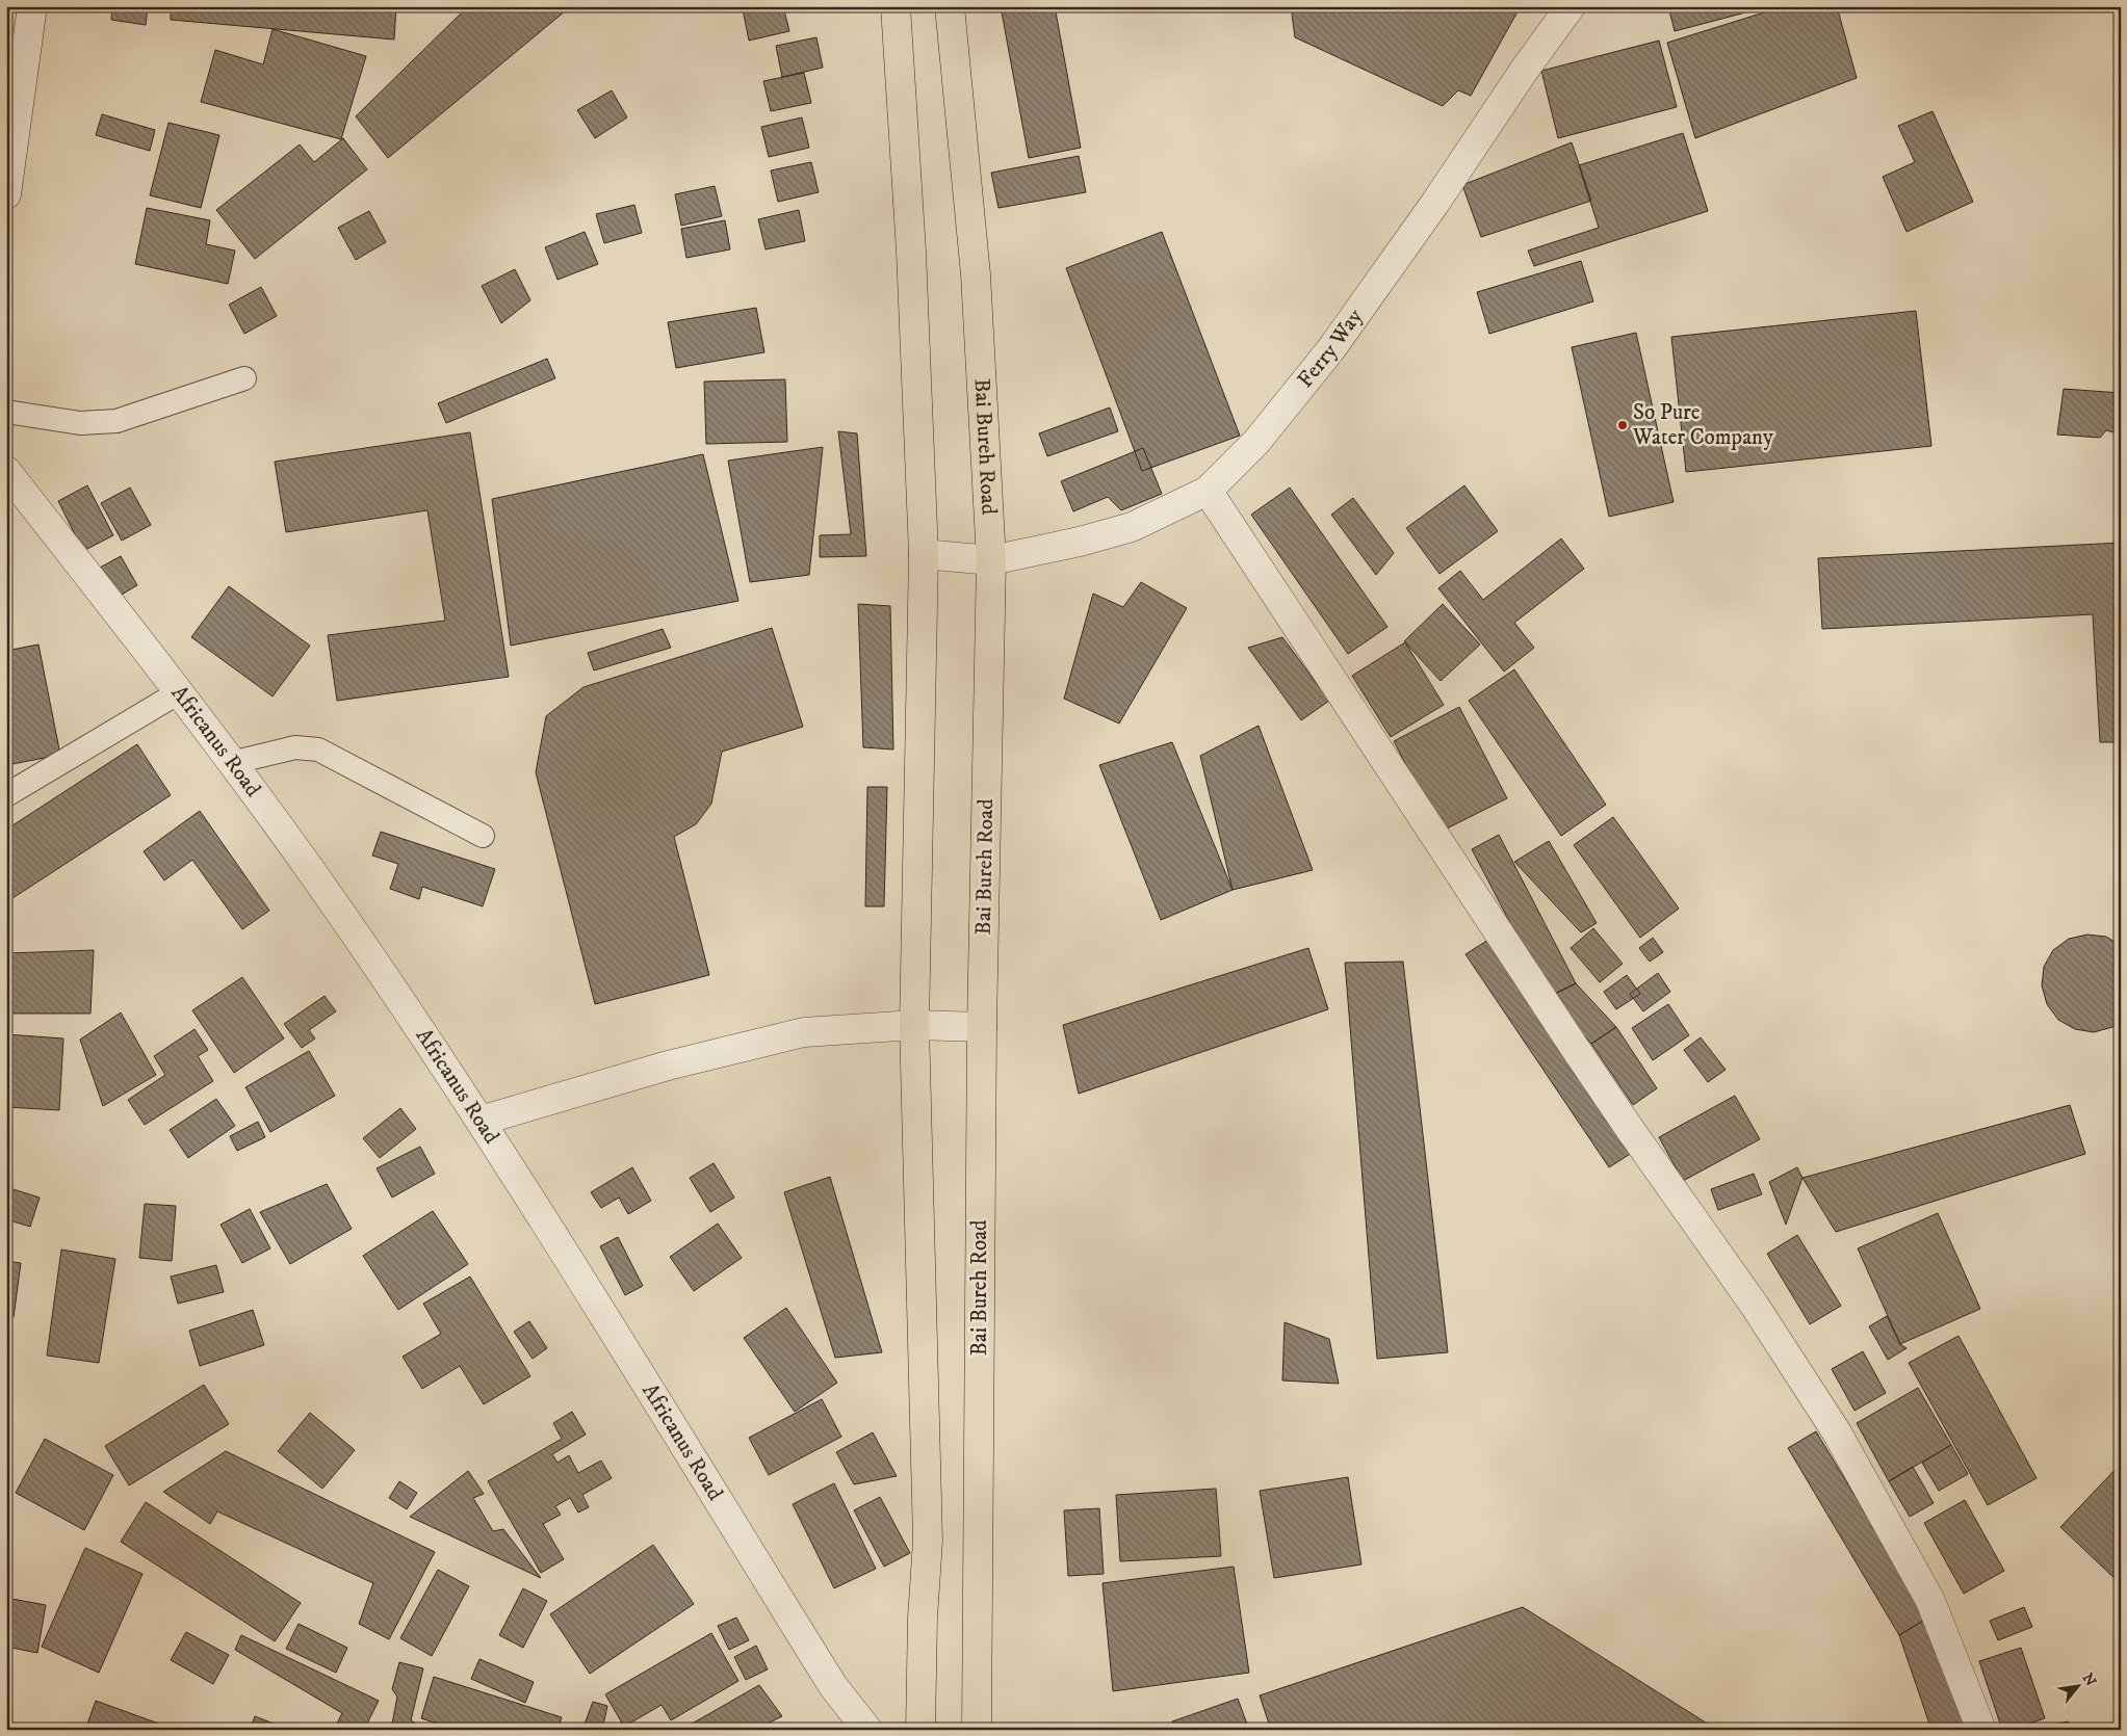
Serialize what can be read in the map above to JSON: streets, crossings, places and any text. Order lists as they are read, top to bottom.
{
  "streets": {
    "highway": ["Bai Bureh Road"],
    "street": ["Ferry Way", "Africanus Road"]
  },
  "crossings": [
    ["Ferry Way", "Bai Bureh Road"]
  ],
  "places": ["So Pure Water Company"],
  "north": "top right"
}
